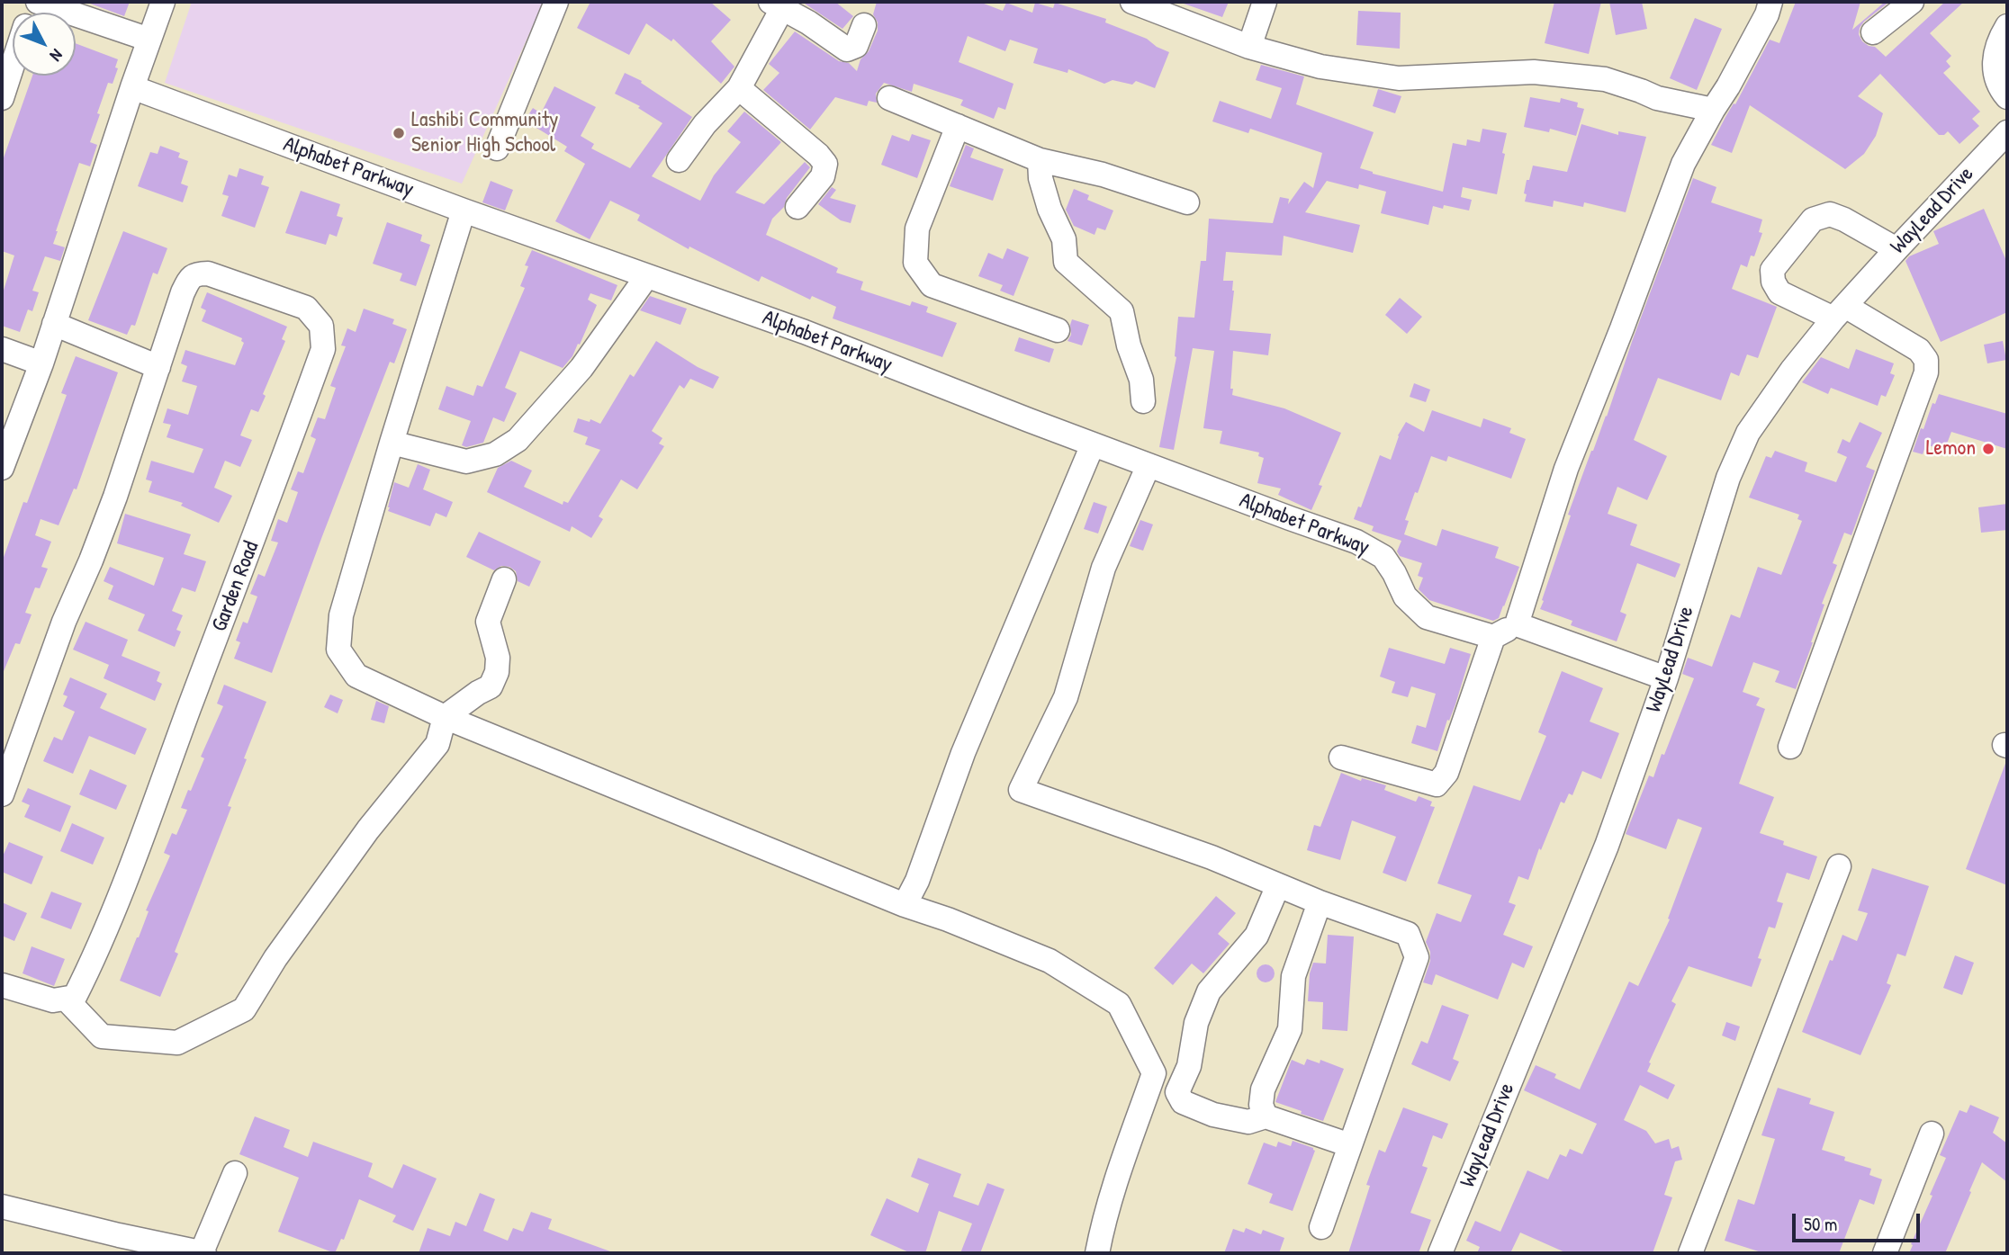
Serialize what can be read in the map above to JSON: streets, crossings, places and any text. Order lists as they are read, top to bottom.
{
  "streets": {
    "street": ["Alphabet Parkway", "WayLead Drive", "Garden Road"]
  },
  "places": ["Lashibi Community Senior High School", "Lemon"],
  "scale_bar": "50 m",
  "north": "bottom right"
}
